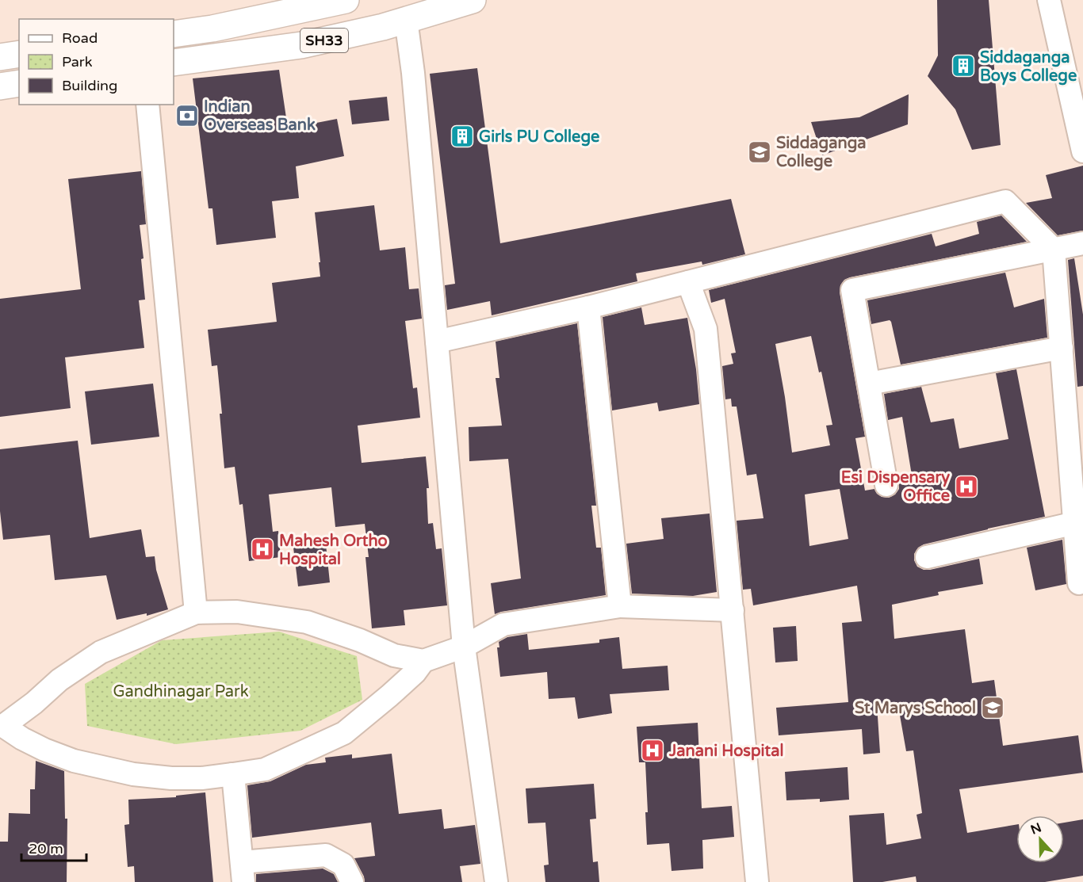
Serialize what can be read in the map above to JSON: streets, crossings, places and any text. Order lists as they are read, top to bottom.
{
  "streets": {
    "main road": ["SH33"]
  },
  "parks": ["Gandhinagar Park"],
  "places": {
    "building": ["Siddaganga Boys College", "Girls PU College"],
    "bank": ["Indian Overseas Bank"],
    "school or university": ["Siddaganga College", "St Marys School"],
    "hospital": ["Esi Dispensary Office", "Mahesh Ortho Hospital", "Janani Hospital"]
  },
  "legend": ["Road", "Park", "Building"],
  "scale_bar": "20 m",
  "north": "top"
}
